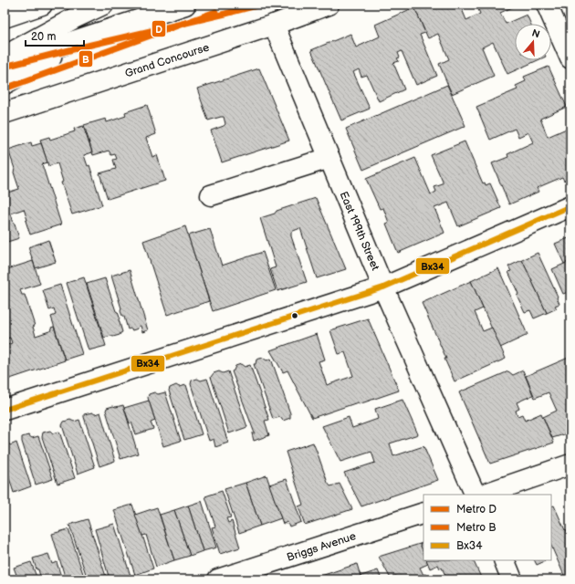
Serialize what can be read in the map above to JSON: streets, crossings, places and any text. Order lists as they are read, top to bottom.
{
  "streets": {
    "street": ["Grand Concourse", "East 199th Street", "Briggs Avenue"]
  },
  "crossings": [
    ["Grand Concourse", "East 199th Street"]
  ],
  "lines": ["metro line D", "metro line B", "transit line Bx34"],
  "legend": ["Metro D", "Metro B", "Bx34"],
  "scale_bar": "20 m",
  "north": "top"
}
